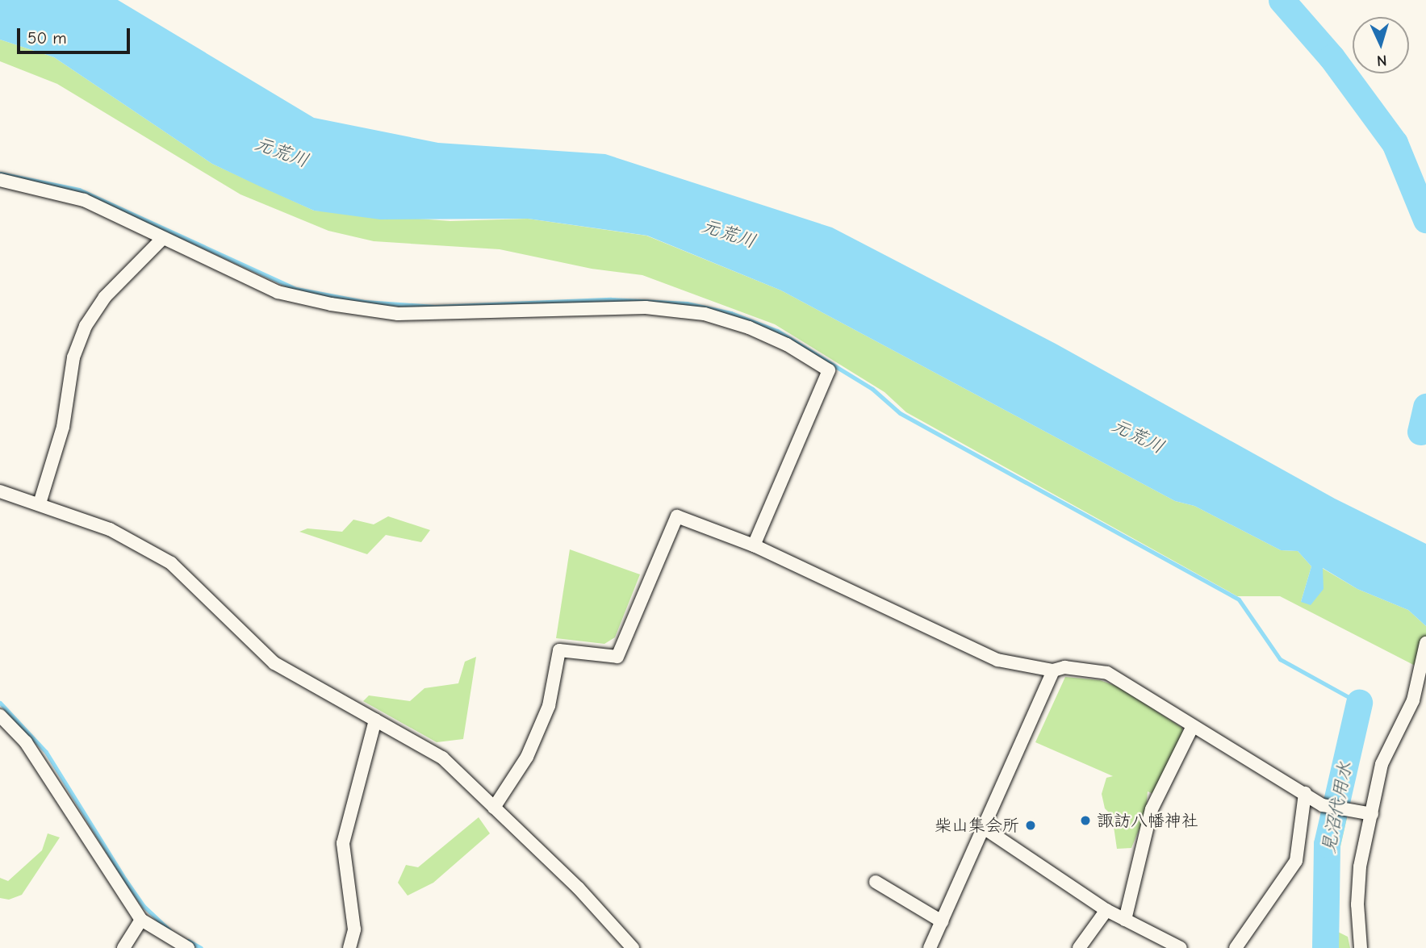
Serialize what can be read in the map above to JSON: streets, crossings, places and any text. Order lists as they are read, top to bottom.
{
  "water": ["元荒川", "見沼代用水"],
  "places": ["諏訪八幡神社", "柴山集会所"],
  "scale_bar": "50 m",
  "north": "bottom"
}
